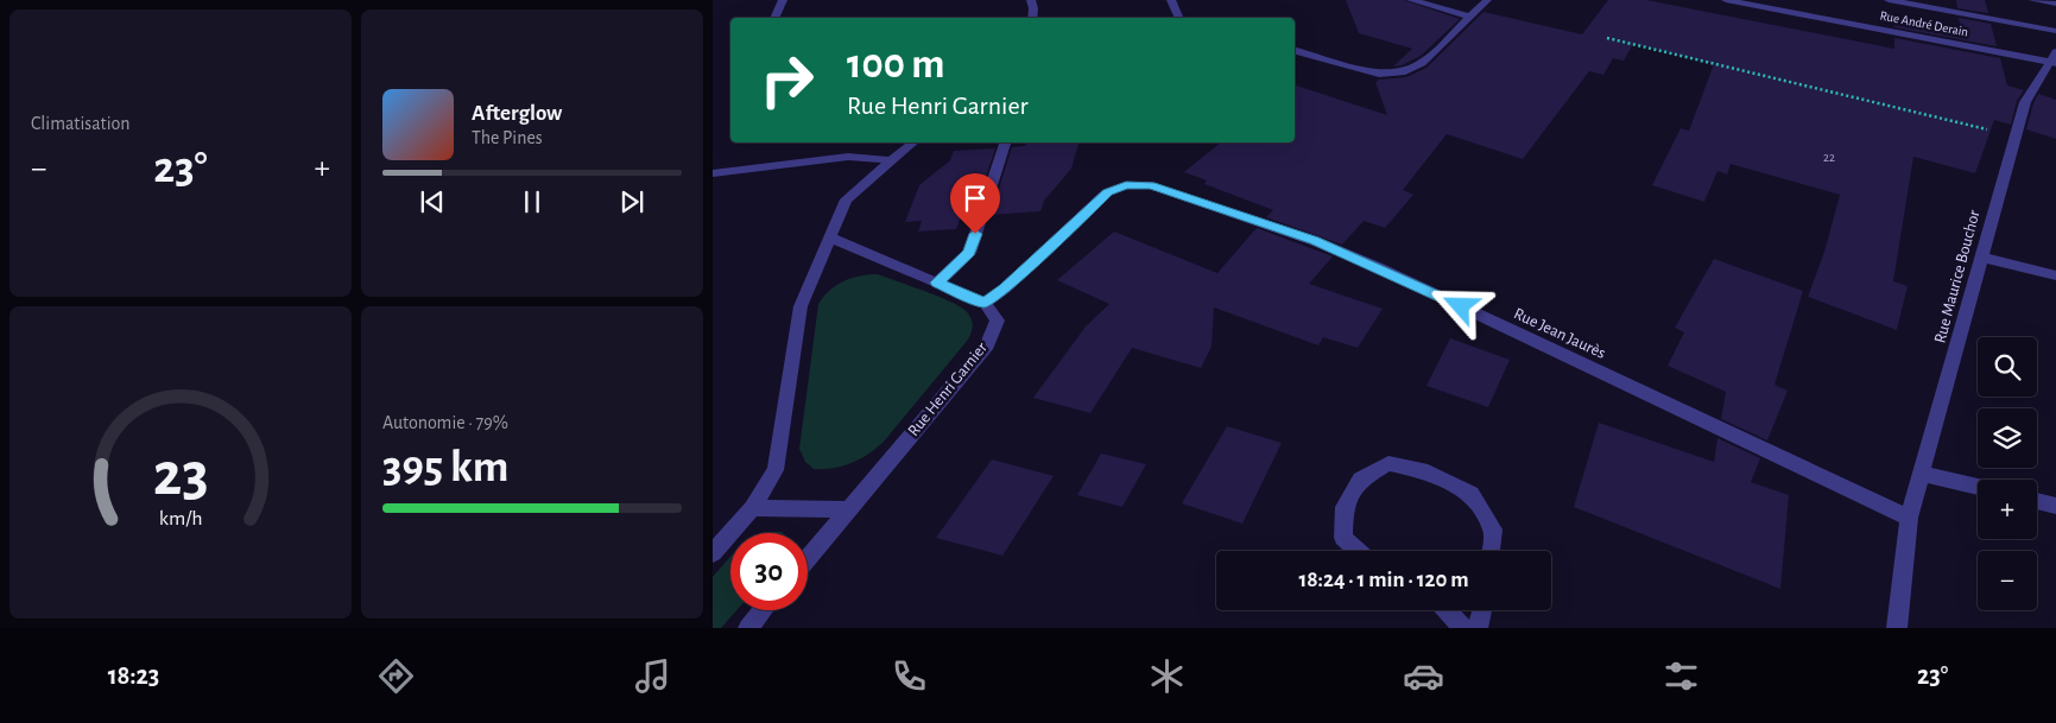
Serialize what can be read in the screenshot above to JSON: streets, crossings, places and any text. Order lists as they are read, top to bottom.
{
  "streets": {
    "street": [
      "Rue André Derain",
      "Rue Maurice Bouchor",
      "Rue Jean Jaurès",
      "Rue Henri Garnier"
    ]
  },
  "crossings": [
    ["Rue André Derain", "Rue Maurice Bouchor"],
    ["Rue Maurice Bouchor", "Rue Jean Jaurès"],
    ["Rue Jean Jaurès", "Rue Henri Garnier"]
  ],
  "house_numbers": ["22"],
  "page": {
    "tile": [
      "Climatisation",
      ["Autonomie · 79%", "395 km"]
    ],
    "turn": ["100 m", "Rue Henri Garnier"],
    "song": ["Afterglow", "The Pines"],
    "heat": ["−", "23°", "+"],
    "map_buttons": ["+", "−"],
    "limit": "30",
    "trip": "18:24 · 1 min · 120 m",
    "tabs": ["18:23", "23°"],
    "gauge": ["23", "km/h"]
  }
}
